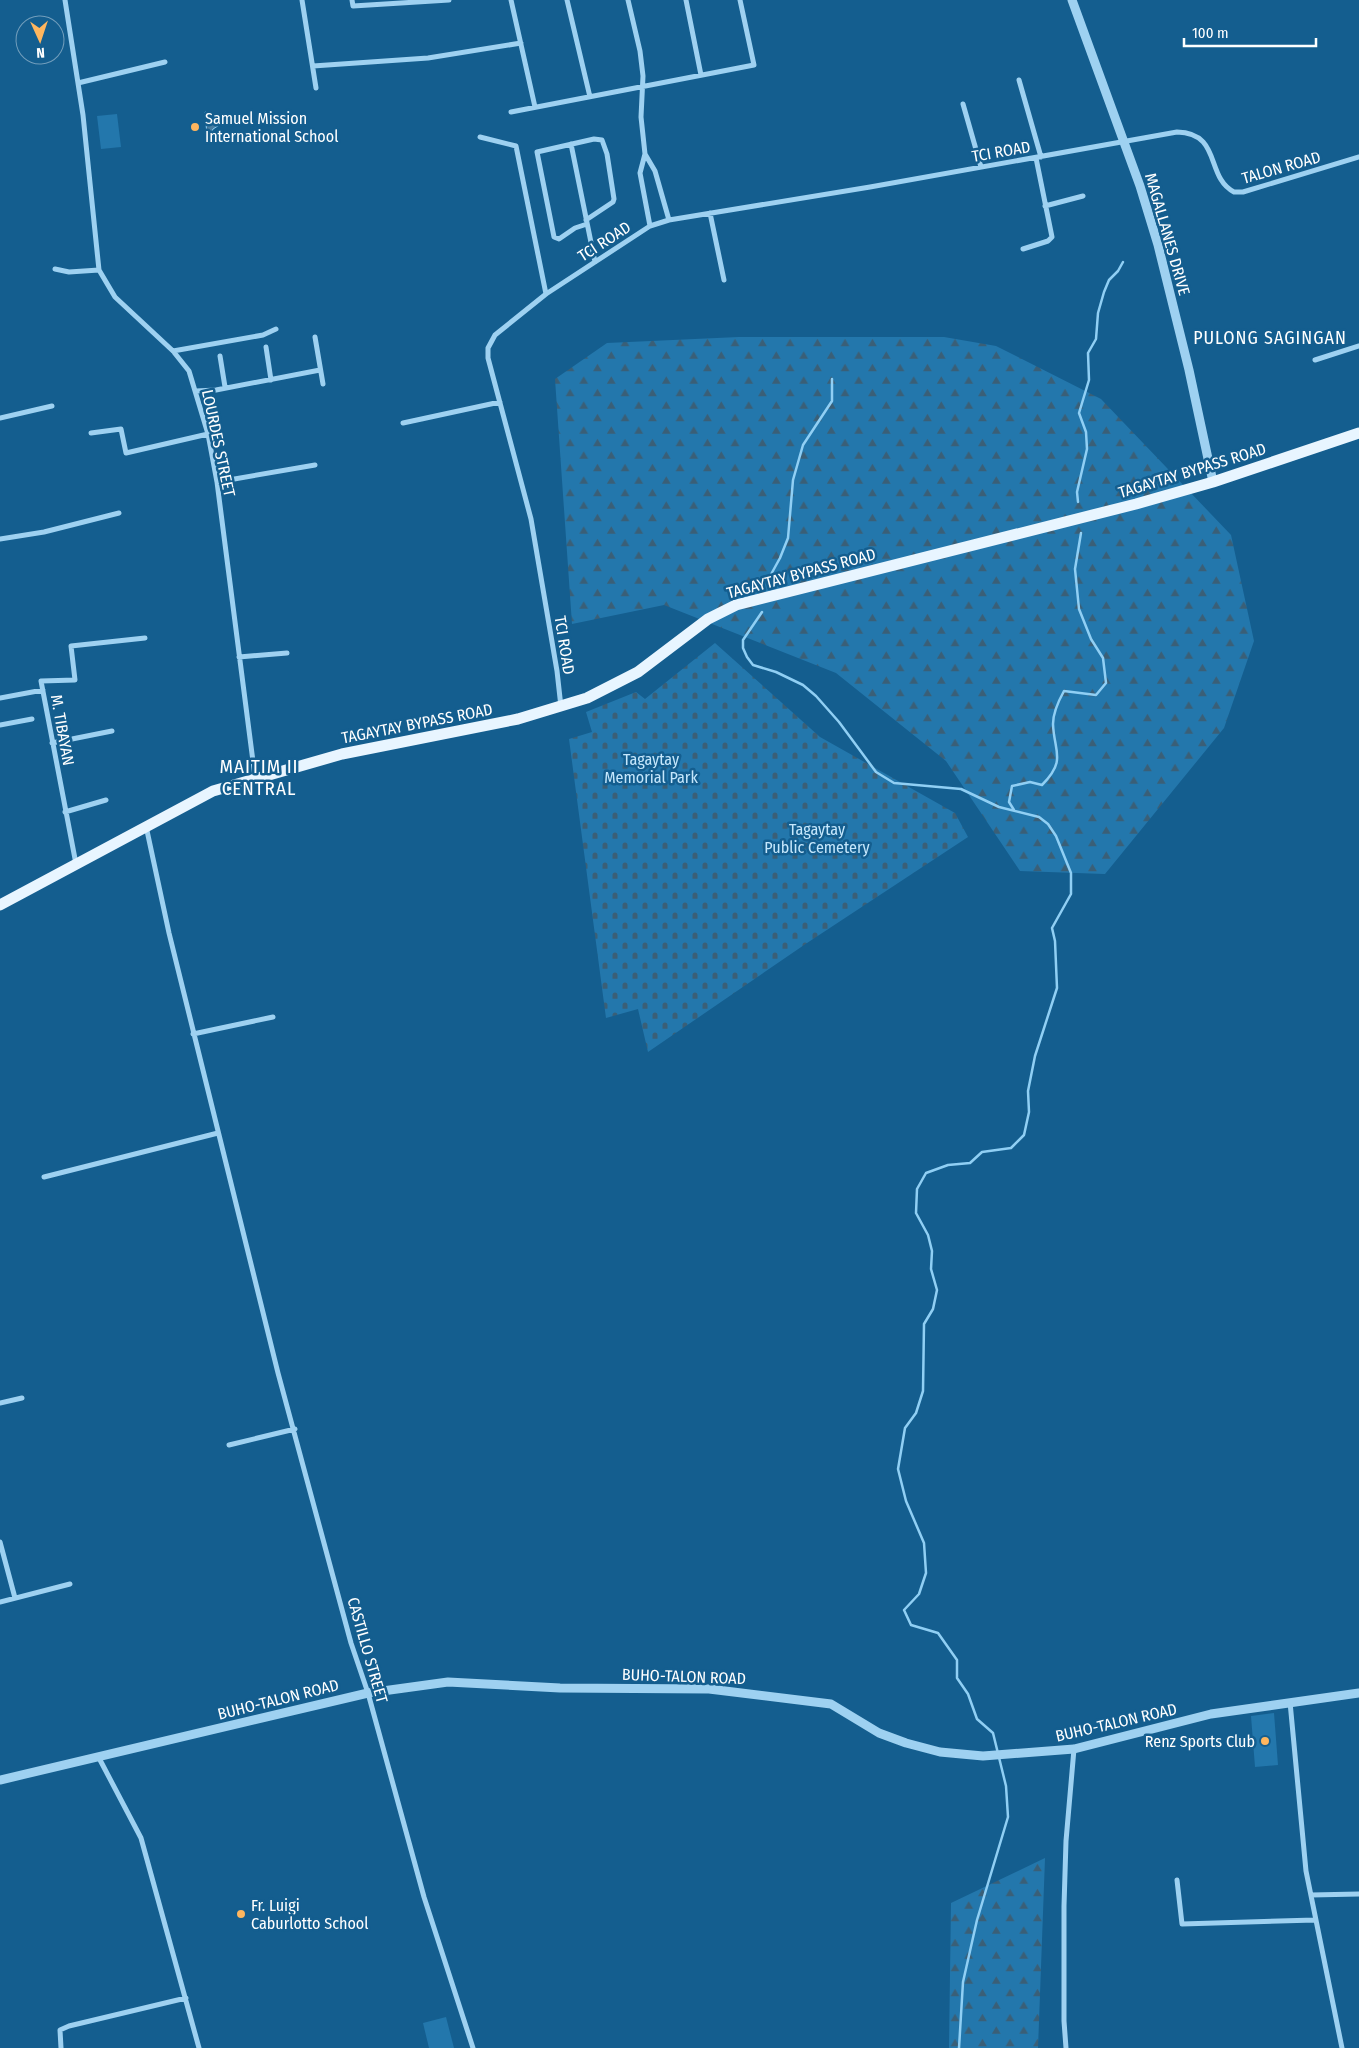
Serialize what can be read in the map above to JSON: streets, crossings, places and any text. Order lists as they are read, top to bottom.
{
  "streets": {
    "main road": ["TAGAYTAY BYPASS ROAD"],
    "street": [
      "TCI ROAD",
      "TALON ROAD",
      "MAGALLANES DRIVE",
      "LOURDES STREET",
      "M. TIBAYAN",
      "CASTILLO STREET",
      "BUHO-TALON ROAD"
    ]
  },
  "crossings": [
    ["TCI ROAD", "TALON ROAD"],
    ["TCI ROAD", "MAGALLANES DRIVE"],
    ["TCI ROAD", "TAGAYTAY BYPASS ROAD"],
    ["TALON ROAD", "MAGALLANES DRIVE"],
    ["MAGALLANES DRIVE", "TAGAYTAY BYPASS ROAD"],
    ["LOURDES STREET", "TAGAYTAY BYPASS ROAD"],
    ["TAGAYTAY BYPASS ROAD", "M. TIBAYAN"],
    ["TAGAYTAY BYPASS ROAD", "CASTILLO STREET"],
    ["CASTILLO STREET", "BUHO-TALON ROAD"]
  ],
  "districts": ["PULONG SAGINGAN", "MAITIM II CENTRAL"],
  "parks": ["Tagaytay Memorial Park", "Tagaytay Public Cemetery"],
  "places": ["Samuel Mission International School", "Renz Sports Club", "Fr. Luigi Caburlotto School"],
  "scale_bar": "100 m",
  "north": "bottom"
}
